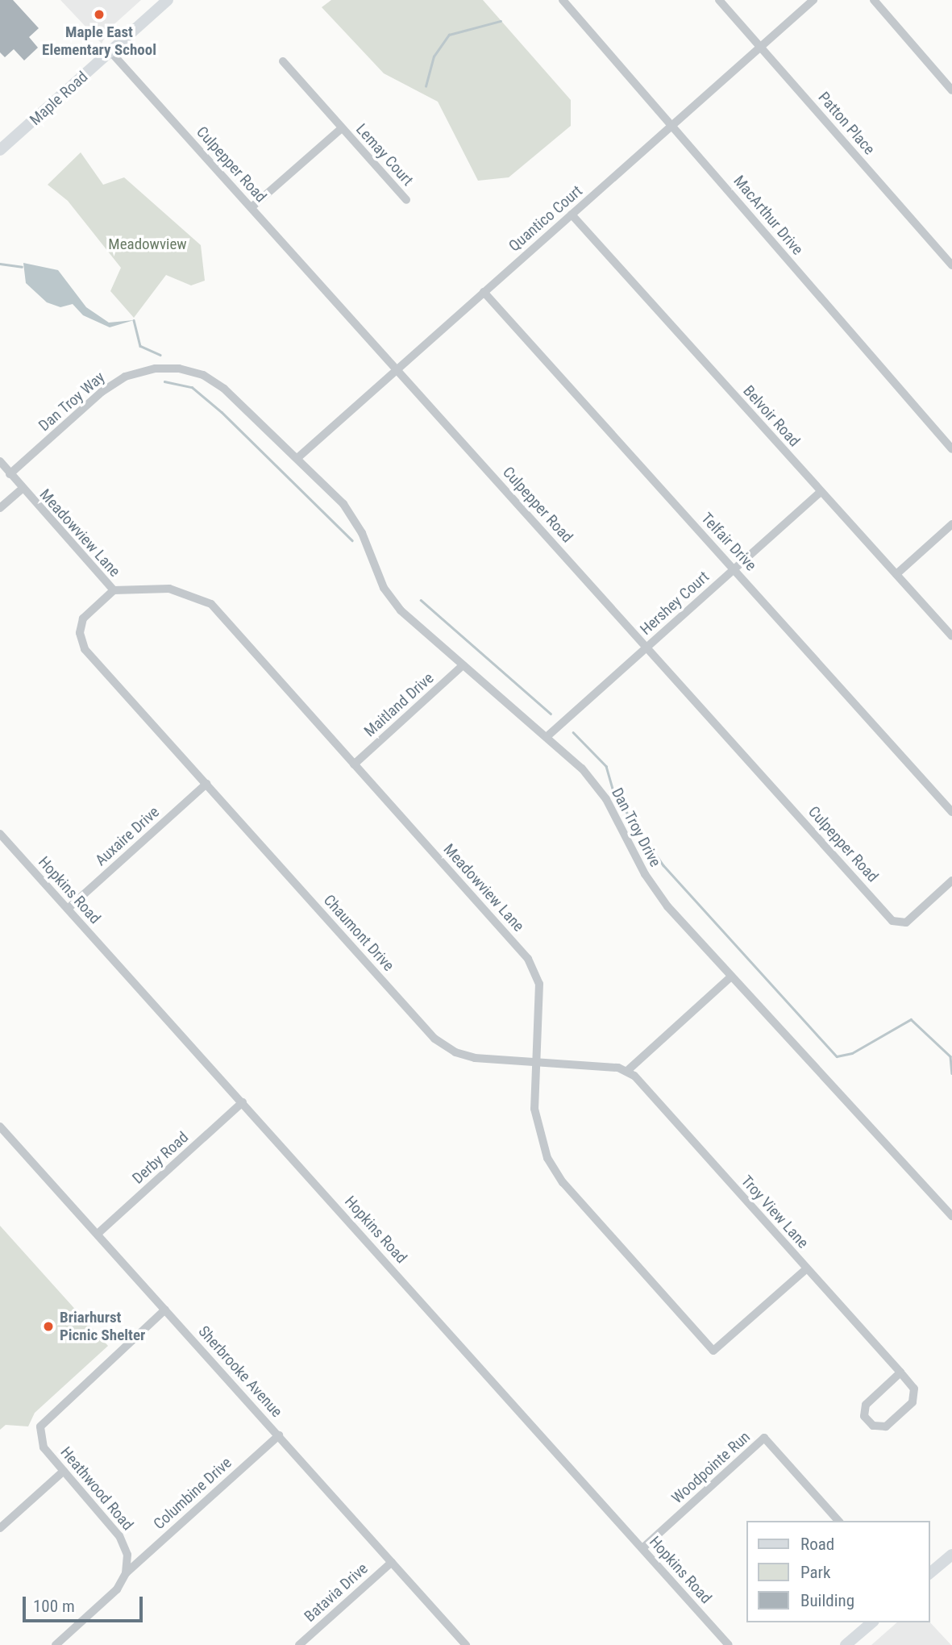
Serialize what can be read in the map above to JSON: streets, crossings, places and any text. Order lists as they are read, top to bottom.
{
  "streets": {
    "main road": ["Maple Road"],
    "street": [
      "Patton Place",
      "Lemay Court",
      "Culpepper Road",
      "MacArthur Drive",
      "Quantico Court",
      "Dan Troy Way",
      "Belvoir Road",
      "Meadowview Lane",
      "Telfair Drive",
      "Hershey Court",
      "Maitland Drive",
      "Dan Troy Drive",
      "Auxaire Drive",
      "Hopkins Road",
      "Chaumont Drive",
      "Derby Road",
      "Troy View Lane",
      "Sherbrooke Avenue",
      "Woodpointe Run",
      "Heathwood Road",
      "Columbine Drive",
      "Batavia Drive"
    ]
  },
  "crossings": [
    ["Maple Road", "Culpepper Road"],
    ["Patton Place", "Quantico Court"],
    ["Lemay Court", "Culpepper Road"],
    ["Culpepper Road", "Quantico Court"],
    ["Culpepper Road", "Hershey Court"],
    ["MacArthur Drive", "Quantico Court"],
    ["Quantico Court", "Dan Troy Way"],
    ["Quantico Court", "Belvoir Road"],
    ["Quantico Court", "Telfair Drive"],
    ["Quantico Court", "Dan Troy Drive"],
    ["Dan Troy Way", "Meadowview Lane"],
    ["Dan Troy Way", "Dan Troy Drive"],
    ["Belvoir Road", "Hershey Court"],
    ["Meadowview Lane", "Maitland Drive"],
    ["Meadowview Lane", "Chaumont Drive"],
    ["Meadowview Lane", "Troy View Lane"],
    ["Telfair Drive", "Hershey Court"],
    ["Hershey Court", "Dan Troy Drive"],
    ["Maitland Drive", "Dan Troy Drive"],
    ["Auxaire Drive", "Hopkins Road"],
    ["Auxaire Drive", "Chaumont Drive"],
    ["Hopkins Road", "Derby Road"],
    ["Hopkins Road", "Woodpointe Run"],
    ["Chaumont Drive", "Troy View Lane"],
    ["Derby Road", "Sherbrooke Avenue"],
    ["Sherbrooke Avenue", "Heathwood Road"],
    ["Sherbrooke Avenue", "Columbine Drive"],
    ["Sherbrooke Avenue", "Batavia Drive"],
    ["Heathwood Road", "Columbine Drive"]
  ],
  "parks": ["Meadowview"],
  "places": ["Maple East Elementary School", "Briarhurst Picnic Shelter"],
  "legend": ["Road", "Park", "Building"],
  "scale_bar": "100 m"
}
